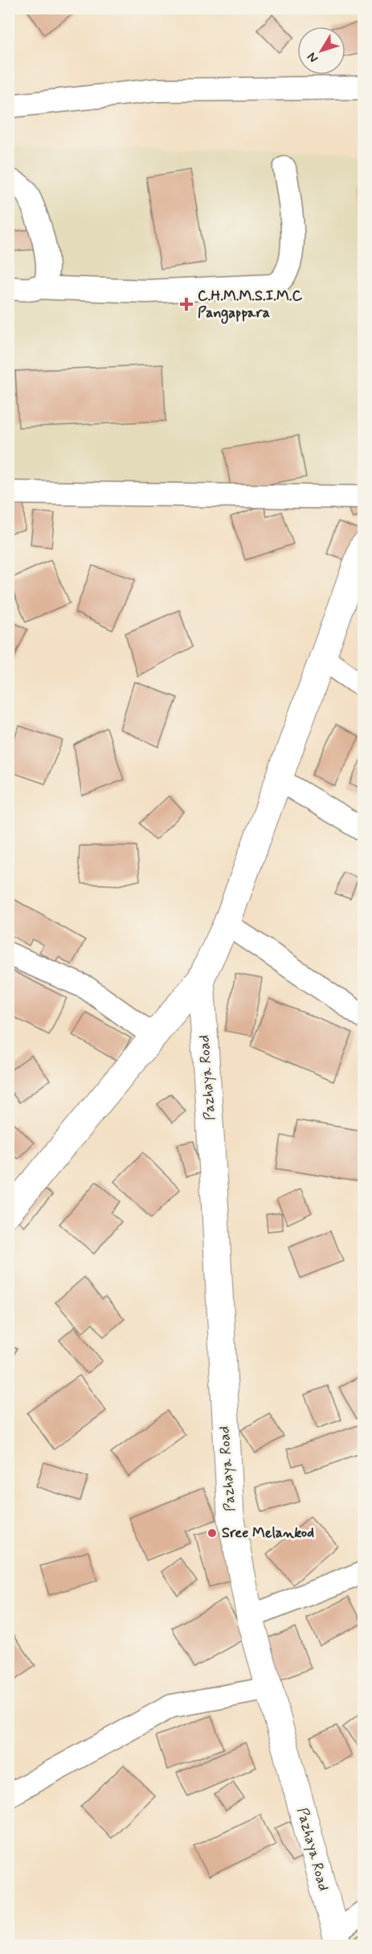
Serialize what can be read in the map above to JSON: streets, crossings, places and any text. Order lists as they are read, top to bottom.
{
  "streets": {
    "street": ["Pazhaya Road"]
  },
  "places": {
    "health": ["C.H.M.M.S.I.M.C Pangappara"],
    "other": ["Sree Melankod"]
  },
  "north": "bottom left"
}
